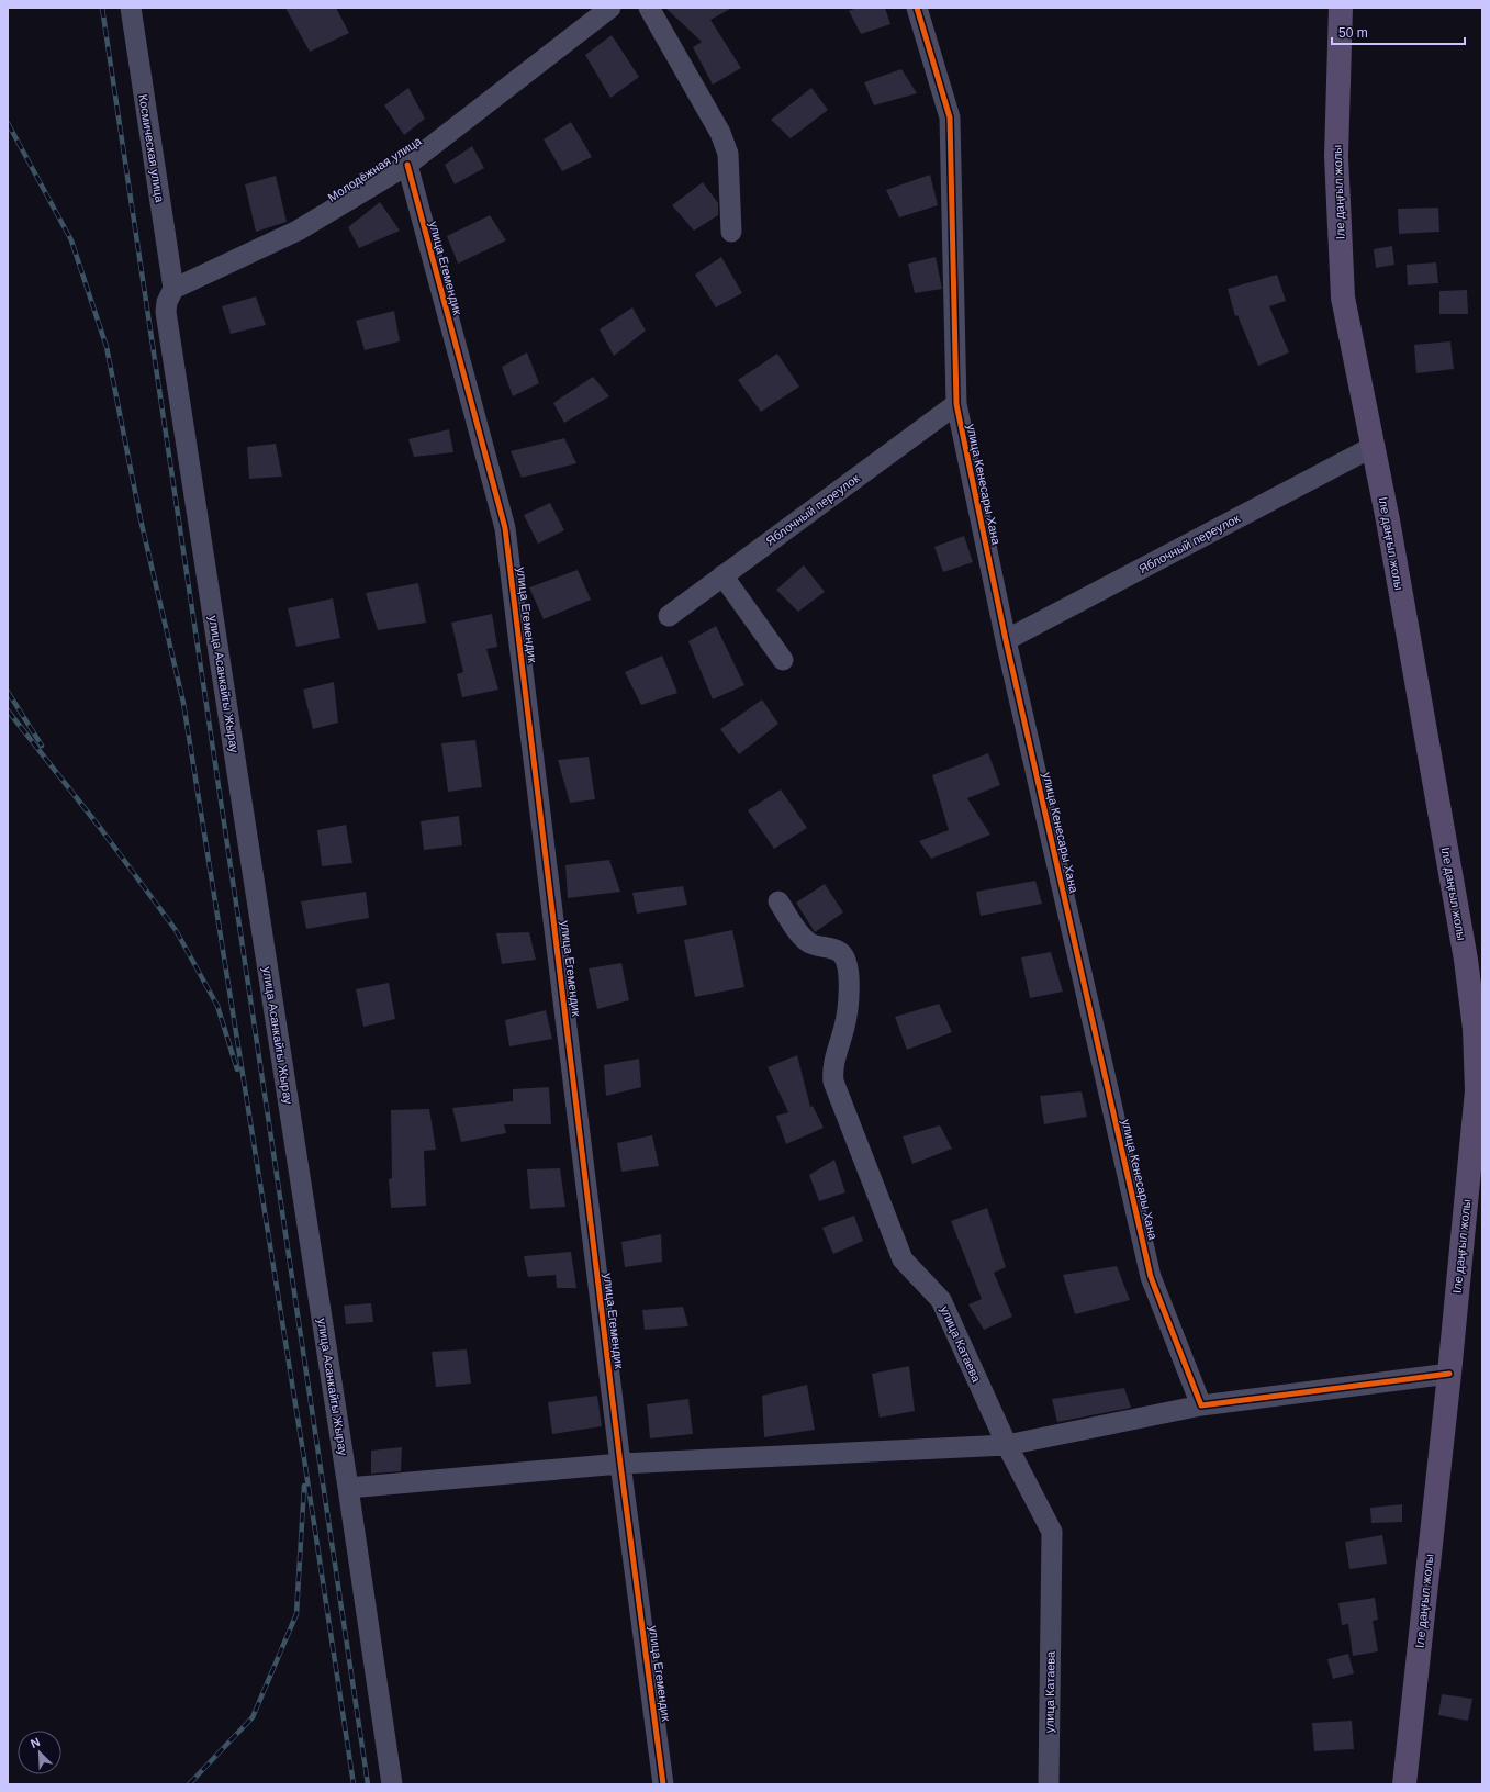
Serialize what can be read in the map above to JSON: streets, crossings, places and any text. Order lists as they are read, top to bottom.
{
  "streets": {
    "main road": ["Іле даңғыл жолы"],
    "street": [
      "Космическая улица",
      "Молодёжная улица",
      "улица Егемендик",
      "улица Кенесары Хана",
      "Яблочный переулок",
      "улица Асанкайгы Жырау",
      "улица Катаева"
    ]
  },
  "crossings": [
    ["Космическая улица", "Молодёжная улица"],
    ["Космическая улица", "улица Асанкайгы Жырау"],
    ["Молодёжная улица", "улица Егемендик"],
    ["Молодёжная улица", "улица Асанкайгы Жырау"],
    ["Іле даңғыл жолы", "Яблочный переулок"],
    ["улица Кенесары Хана", "Яблочный переулок"]
  ],
  "scale_bar": "50 m",
  "north": "top left"
}
